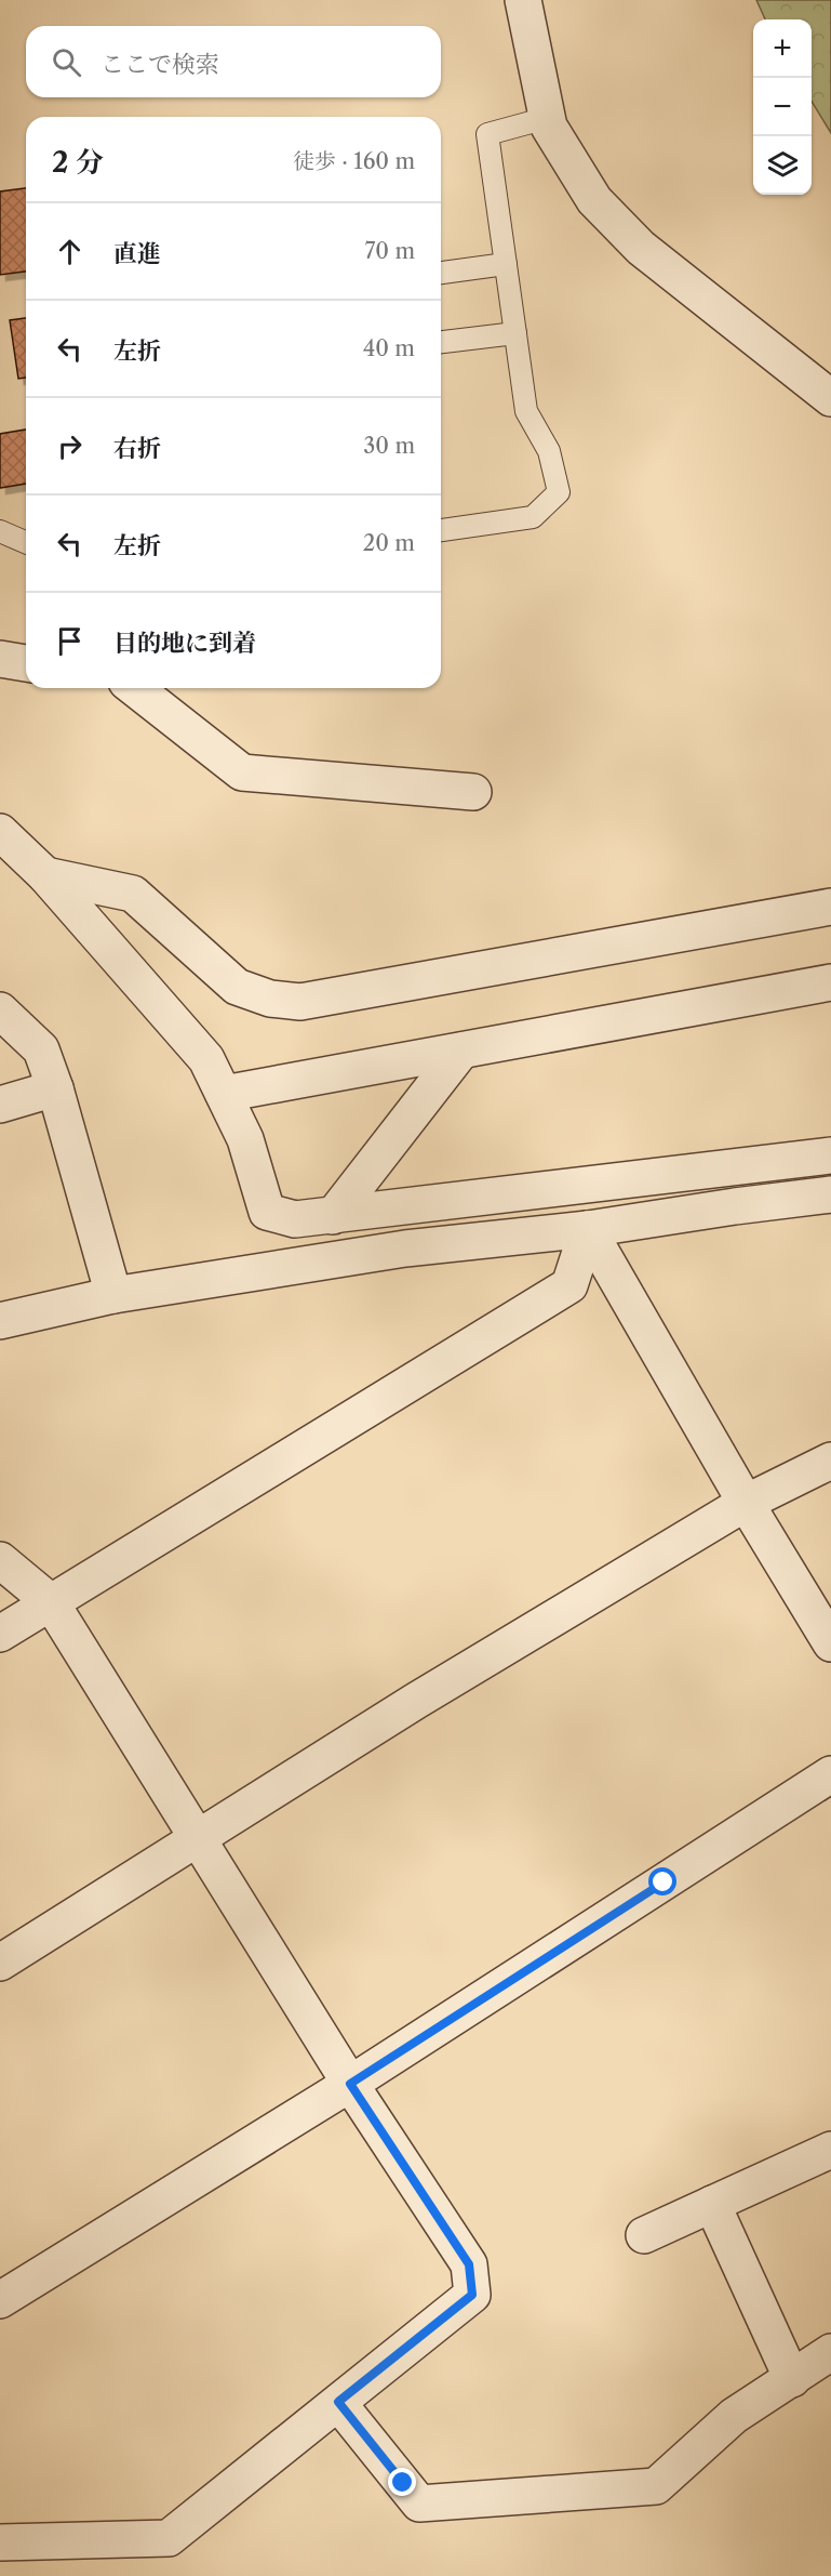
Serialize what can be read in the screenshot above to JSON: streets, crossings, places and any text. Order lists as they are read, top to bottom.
{
  "page": {
    "map_buttons": ["+", "−"],
    "search": "ここで検索",
    "heading": ["2 分", "徒歩 · 160 m"],
    "list": [
      ["直進", "70 m"],
      ["左折", "40 m"],
      ["右折", "30 m"],
      ["左折", "20 m"],
      "目的地に到着"
    ]
  }
}
